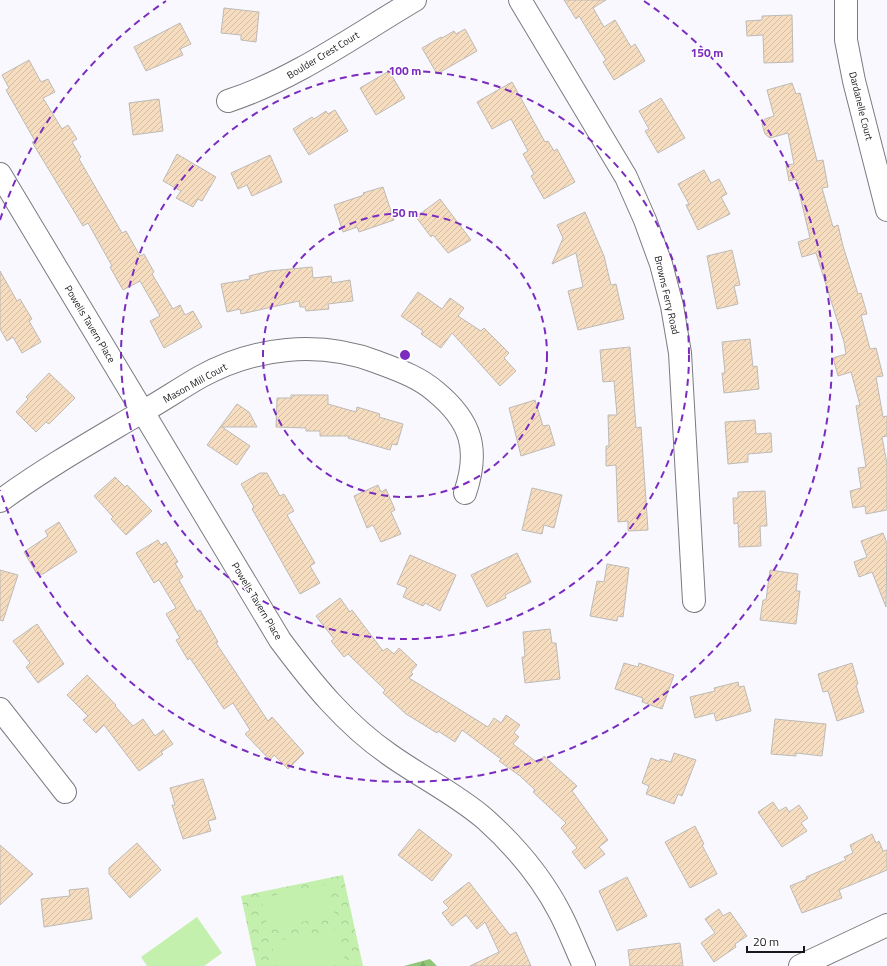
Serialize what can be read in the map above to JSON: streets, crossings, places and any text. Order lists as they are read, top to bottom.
{
  "streets": {
    "street": [
      "Boulder Crest Court",
      "Dardanelle Court",
      "Browns Ferry Road",
      "Powells Tavern Place",
      "Mason Mill Court"
    ]
  },
  "crossings": [
    ["Powells Tavern Place", "Mason Mill Court"]
  ],
  "scale_bar": "20 m",
  "rings": ["150 m", "100 m", "50 m"]
}
